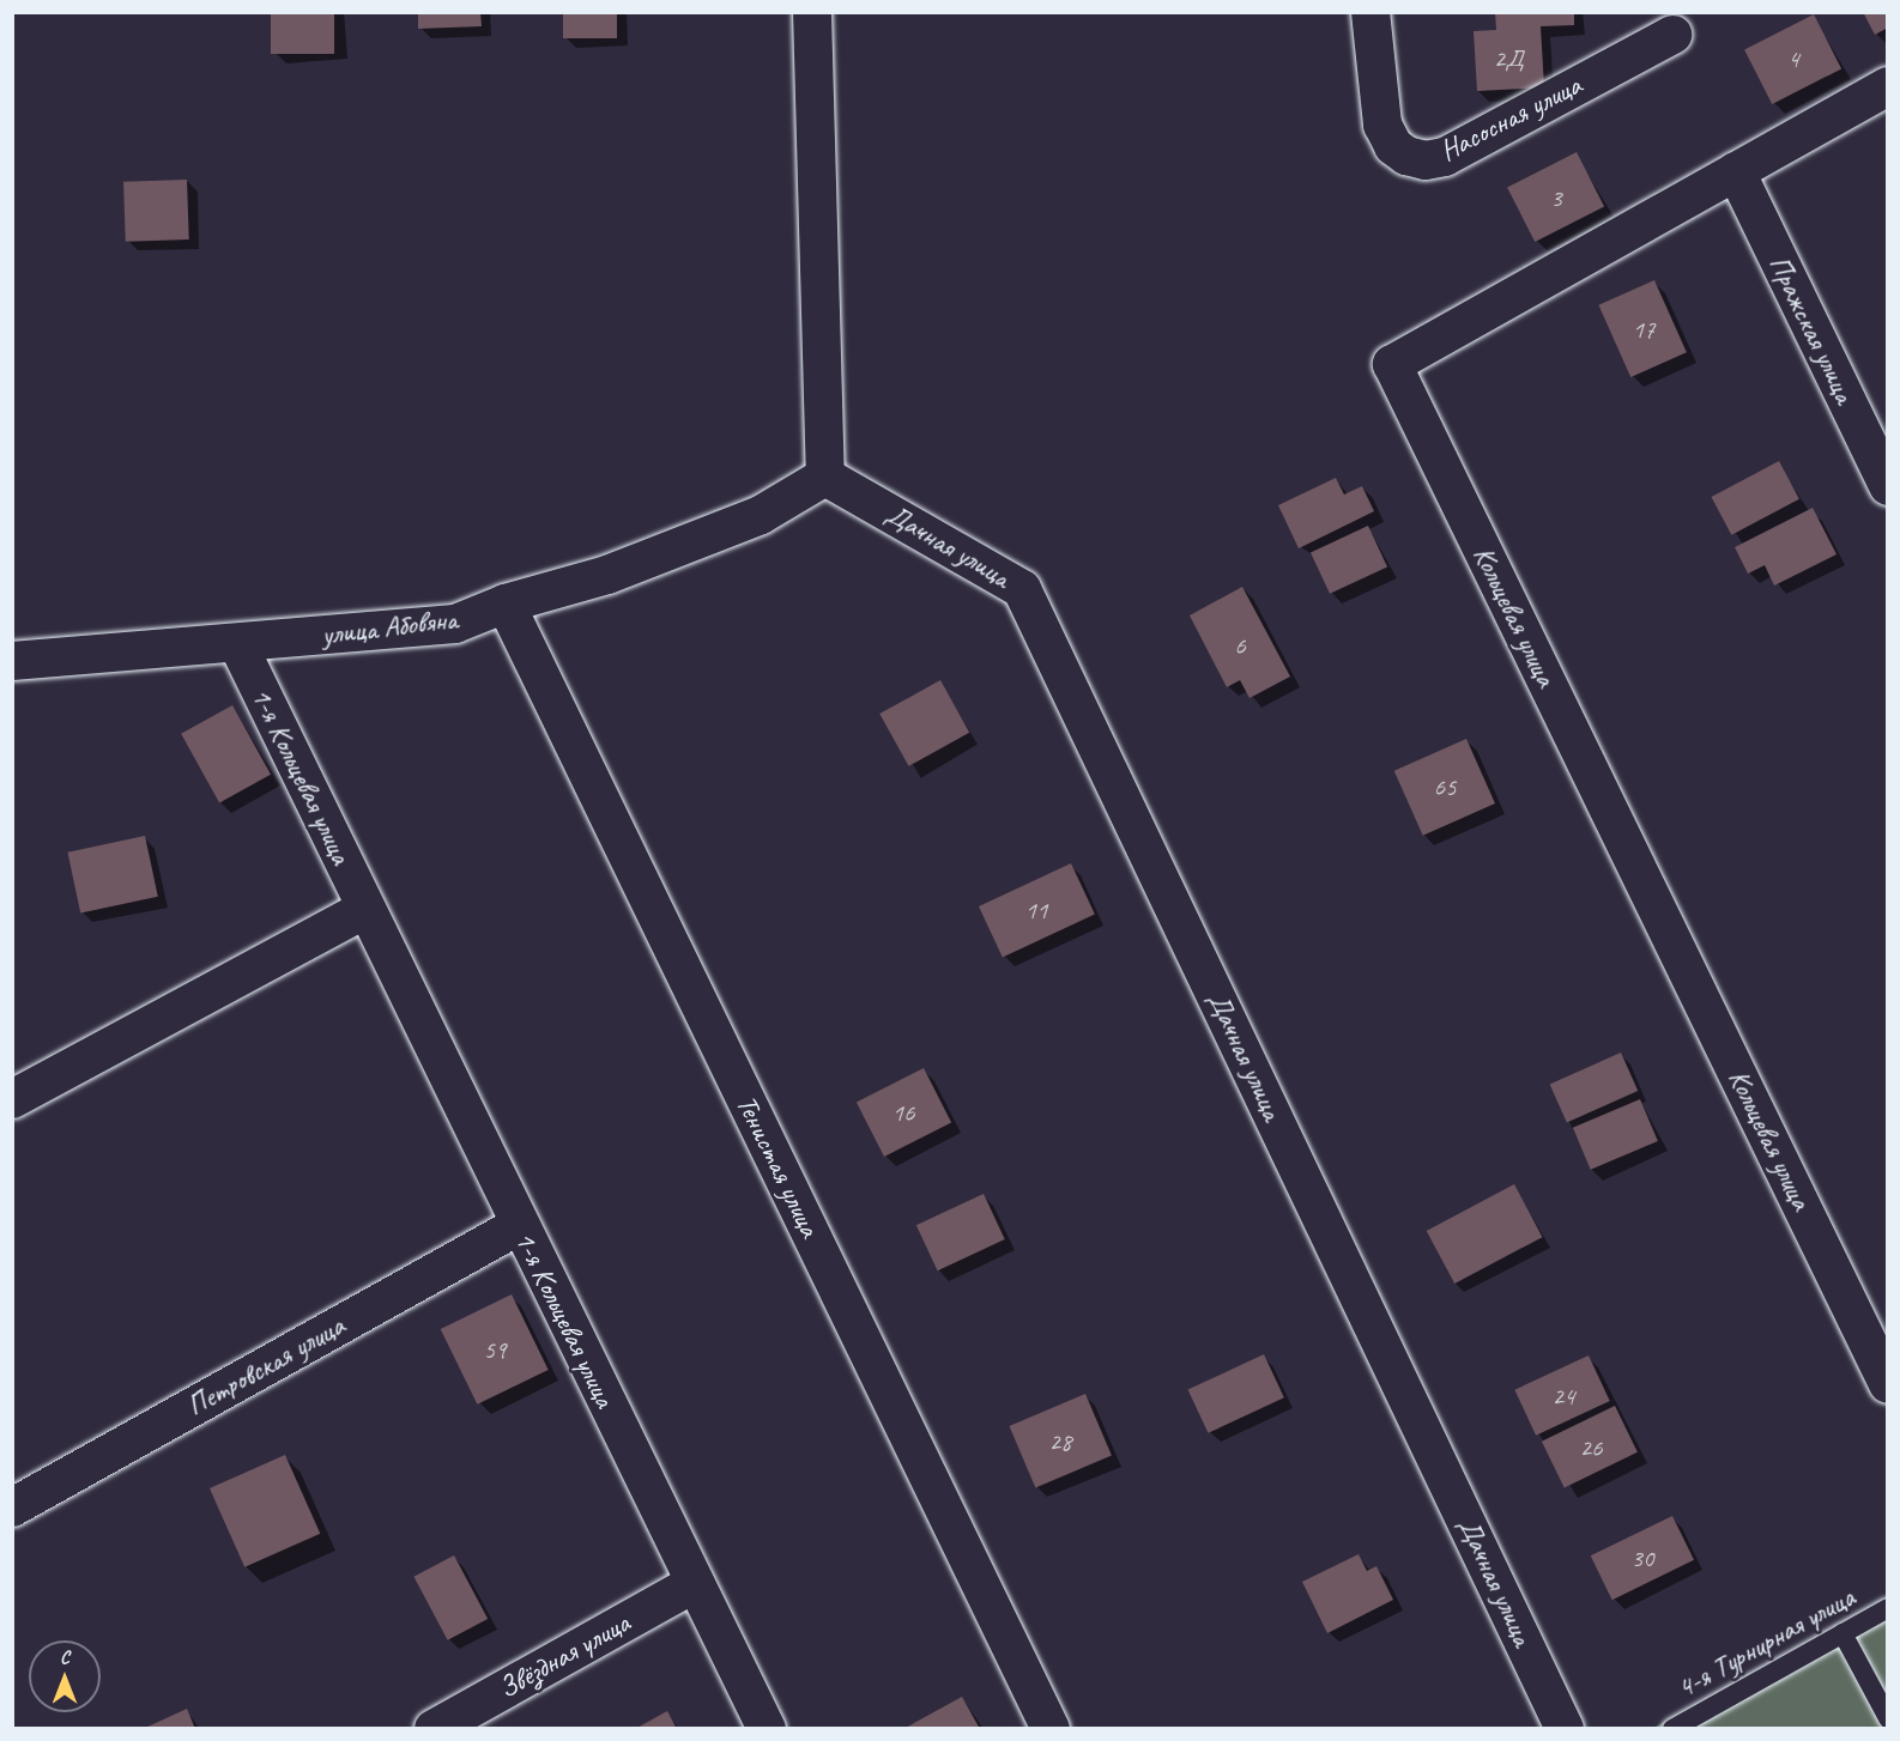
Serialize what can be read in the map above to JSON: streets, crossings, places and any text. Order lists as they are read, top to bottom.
{
  "streets": {
    "street": [
      "Насосная улица",
      "Пражская улица",
      "Дачная улица",
      "Кольцевая улица",
      "улица Абовяна",
      "1-я Кольцевая улица",
      "Тенистая улица",
      "Петровская улица",
      "Звёздная улица"
    ],
    "lane": ["4-я Турнирная улица"]
  },
  "crossings": [
    ["Пражская улица", "Кольцевая улица"],
    ["Дачная улица", "улица Абовяна"],
    ["улица Абовяна", "1-я Кольцевая улица"],
    ["улица Абовяна", "Тенистая улица"],
    ["1-я Кольцевая улица", "Петровская улица"],
    ["1-я Кольцевая улица", "Звёздная улица"]
  ],
  "house_numbers": [
    "2Д",
    "4",
    "3",
    "17",
    "6",
    "65",
    "11",
    "16",
    "59",
    "24",
    "28",
    "26",
    "30"
  ],
  "north": "top"
}
